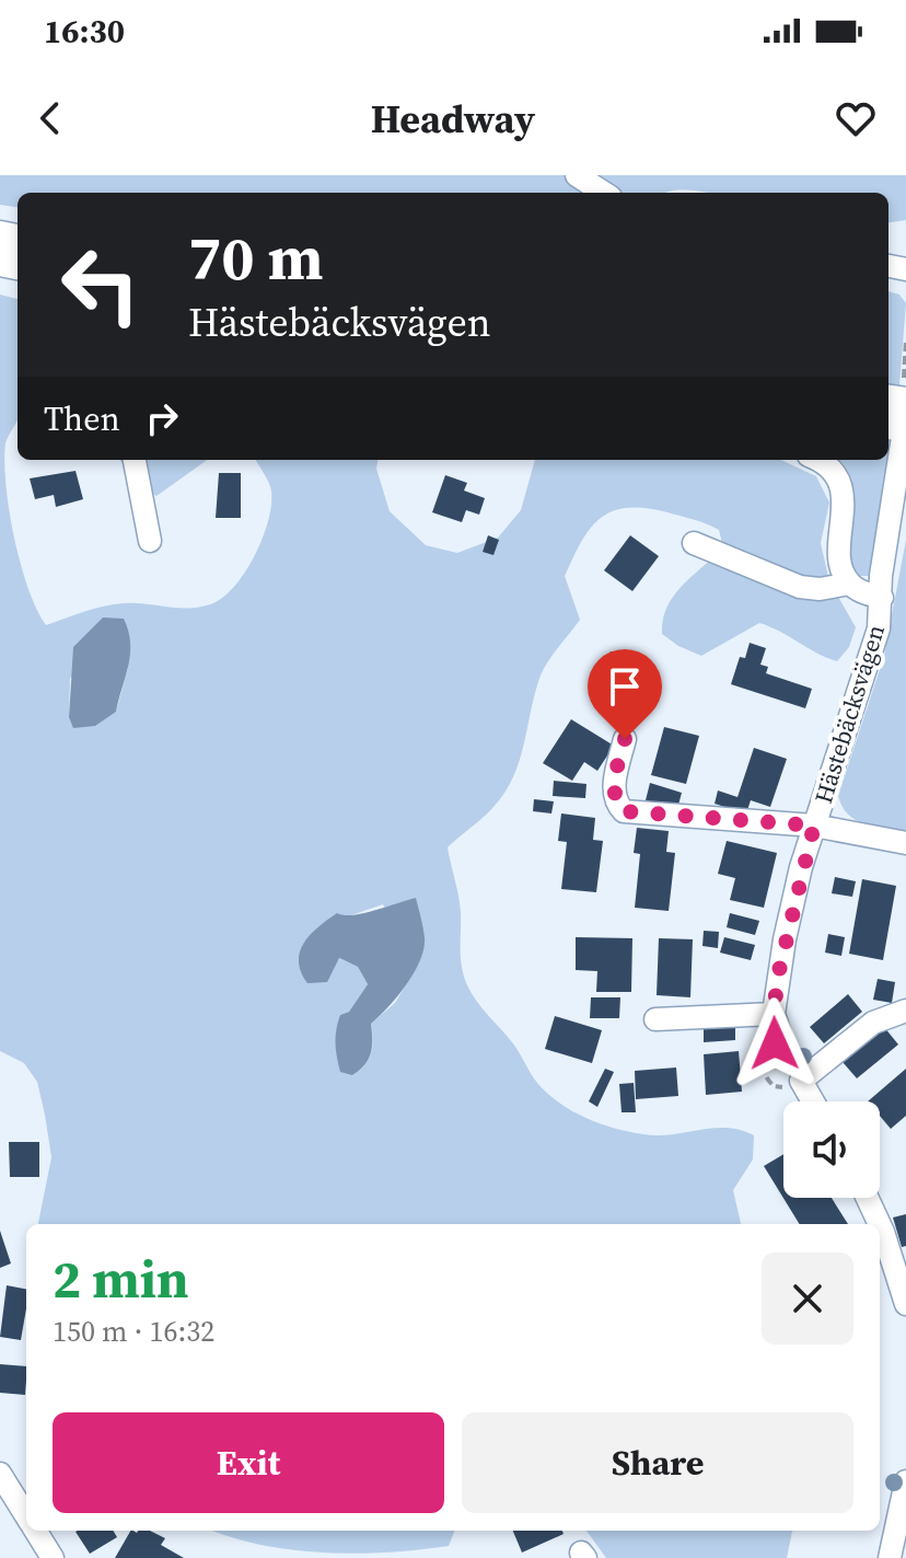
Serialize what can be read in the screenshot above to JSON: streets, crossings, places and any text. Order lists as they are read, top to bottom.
{
  "streets": {
    "street": ["Hästebäcksvägen"]
  },
  "page": {
    "status": "16:30",
    "header": "Headway",
    "turn": ["70 m", "Hästebäcksvägen"],
    "then": "Then",
    "heading": ["2 min", "150 m · 16:32"],
    "buttons": ["Exit", "Share"]
  }
}
